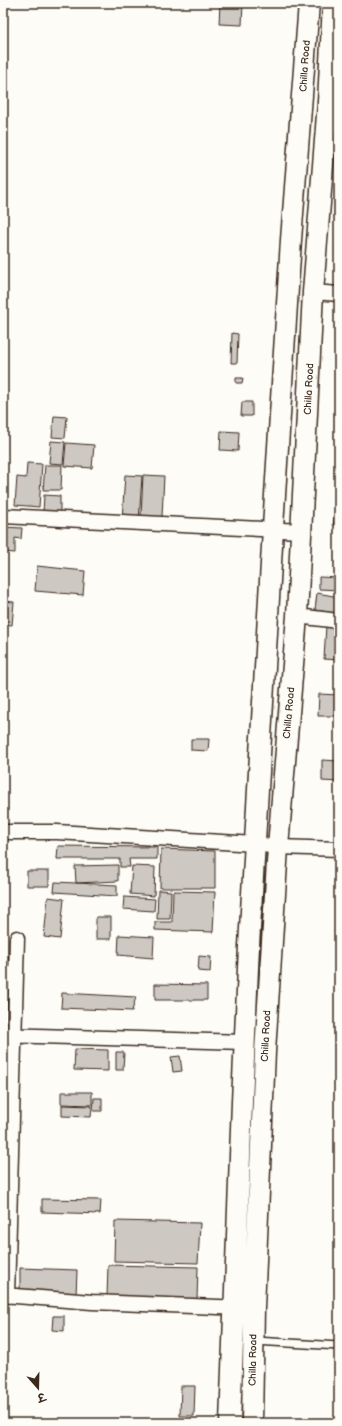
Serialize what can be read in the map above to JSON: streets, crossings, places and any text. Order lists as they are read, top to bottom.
{
  "streets": {
    "main road": ["Chilla Road"]
  },
  "north": "bottom"
}
